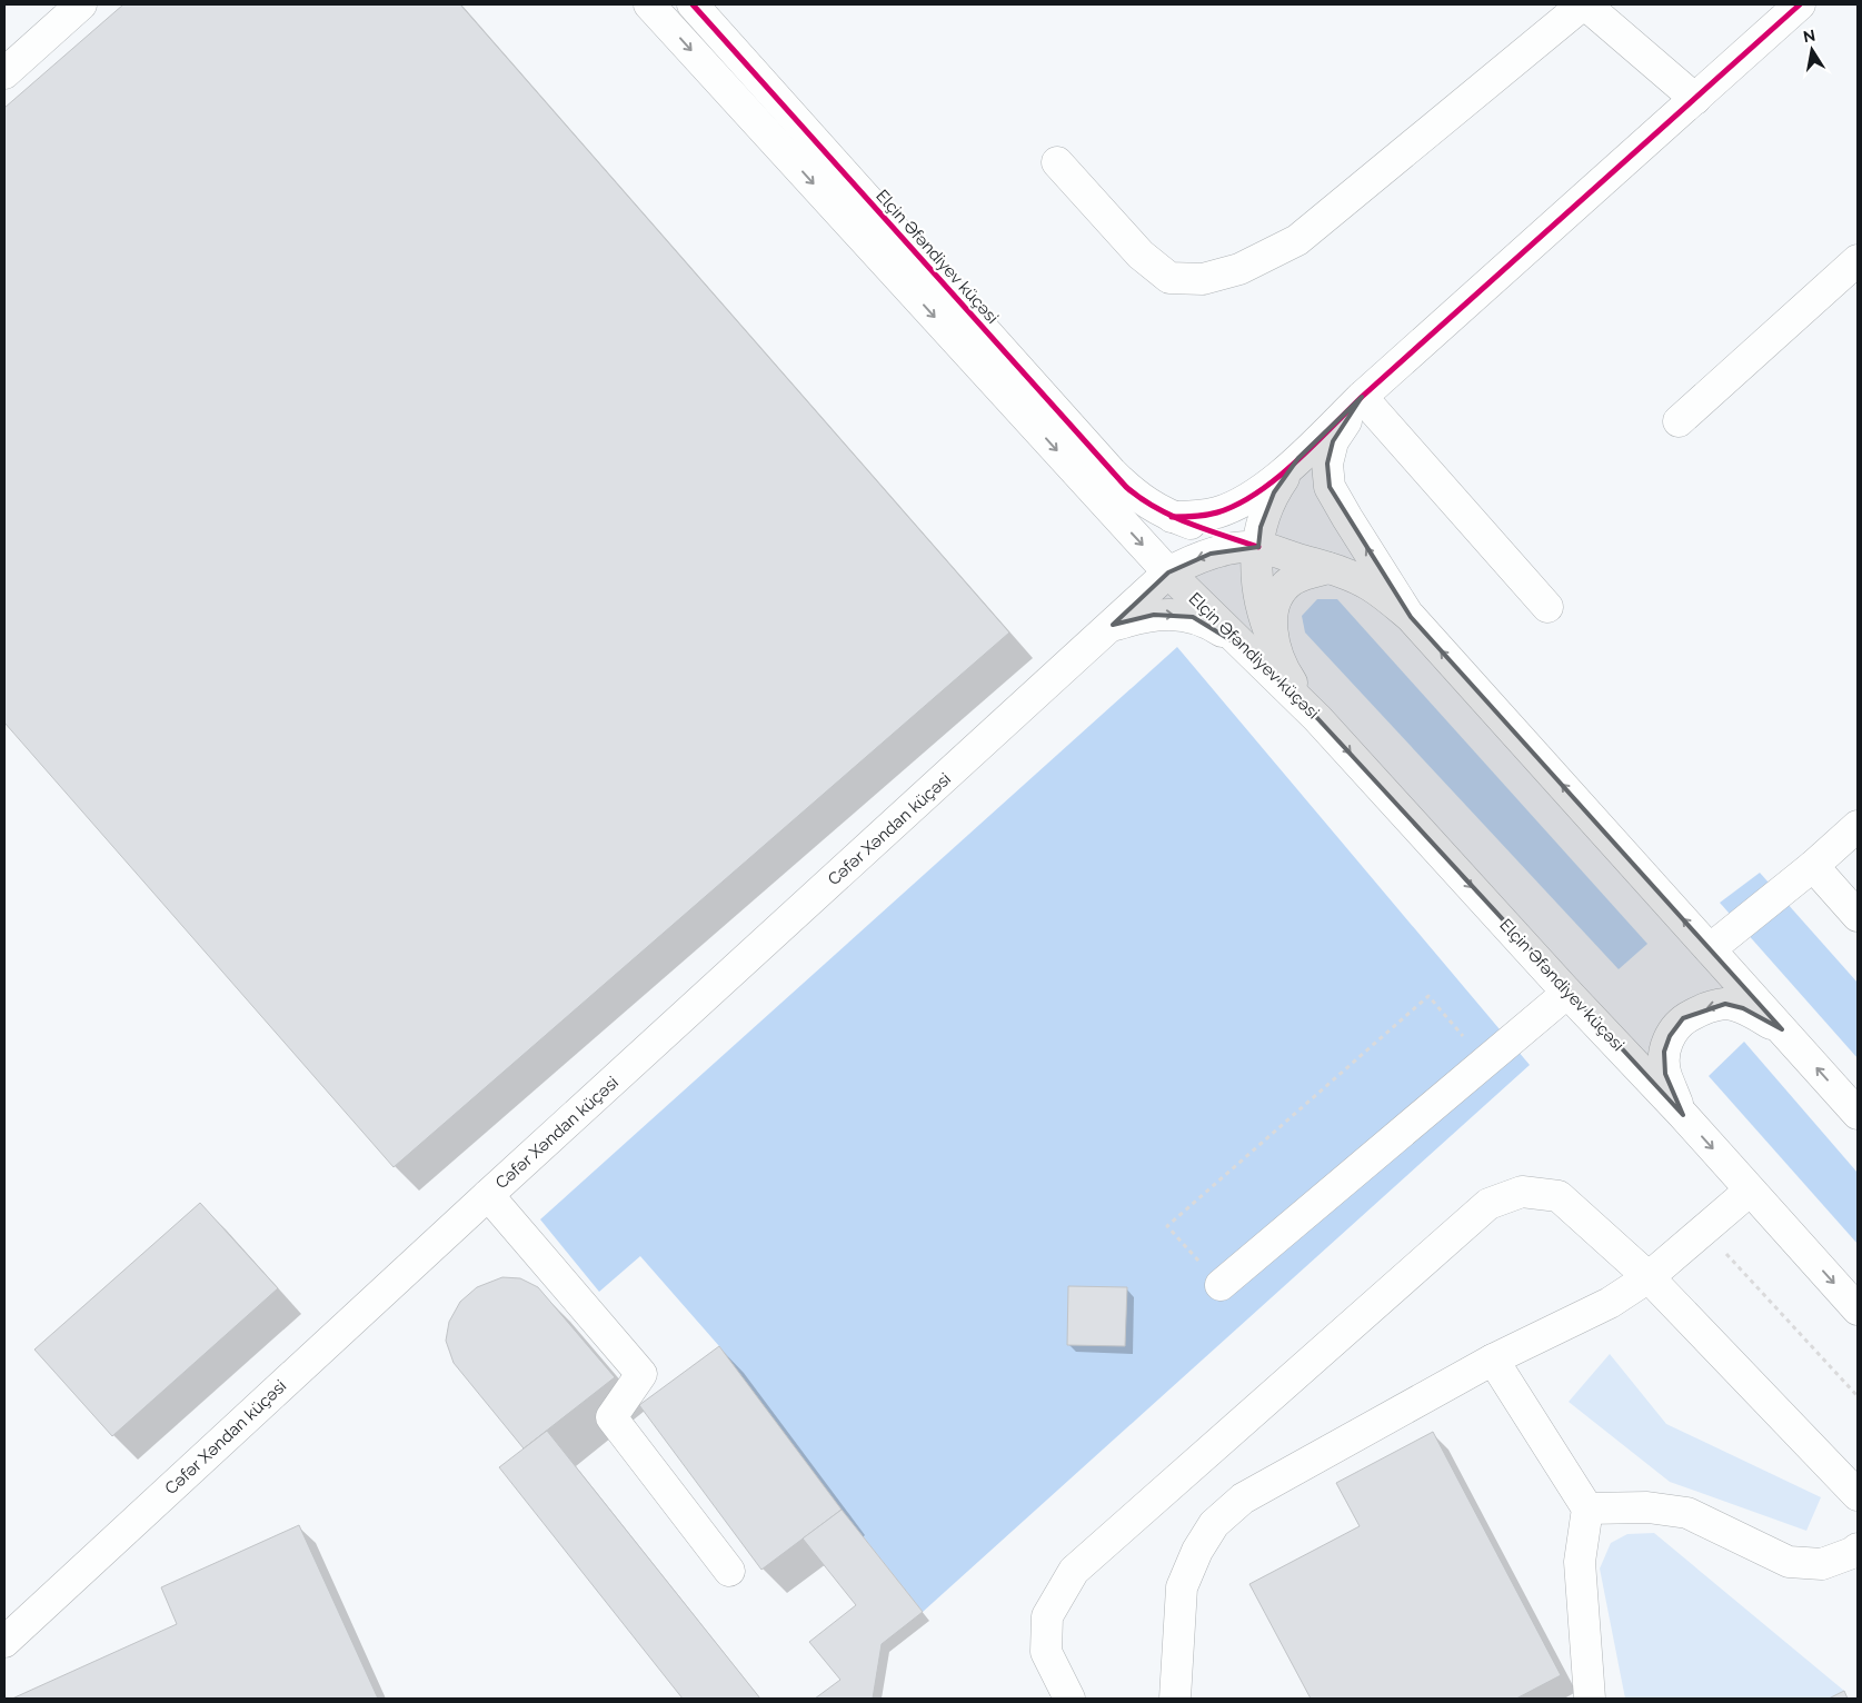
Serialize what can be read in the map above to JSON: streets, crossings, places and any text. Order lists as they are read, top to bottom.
{
  "streets": {
    "main road": ["Elçin Əfəndiyev küçəsi", "Cəfər Xəndan küçəsi"]
  },
  "crossings": [
    ["Elçin Əfəndiyev küçəsi", "Cəfər Xəndan küçəsi"]
  ],
  "north": "top"
}
